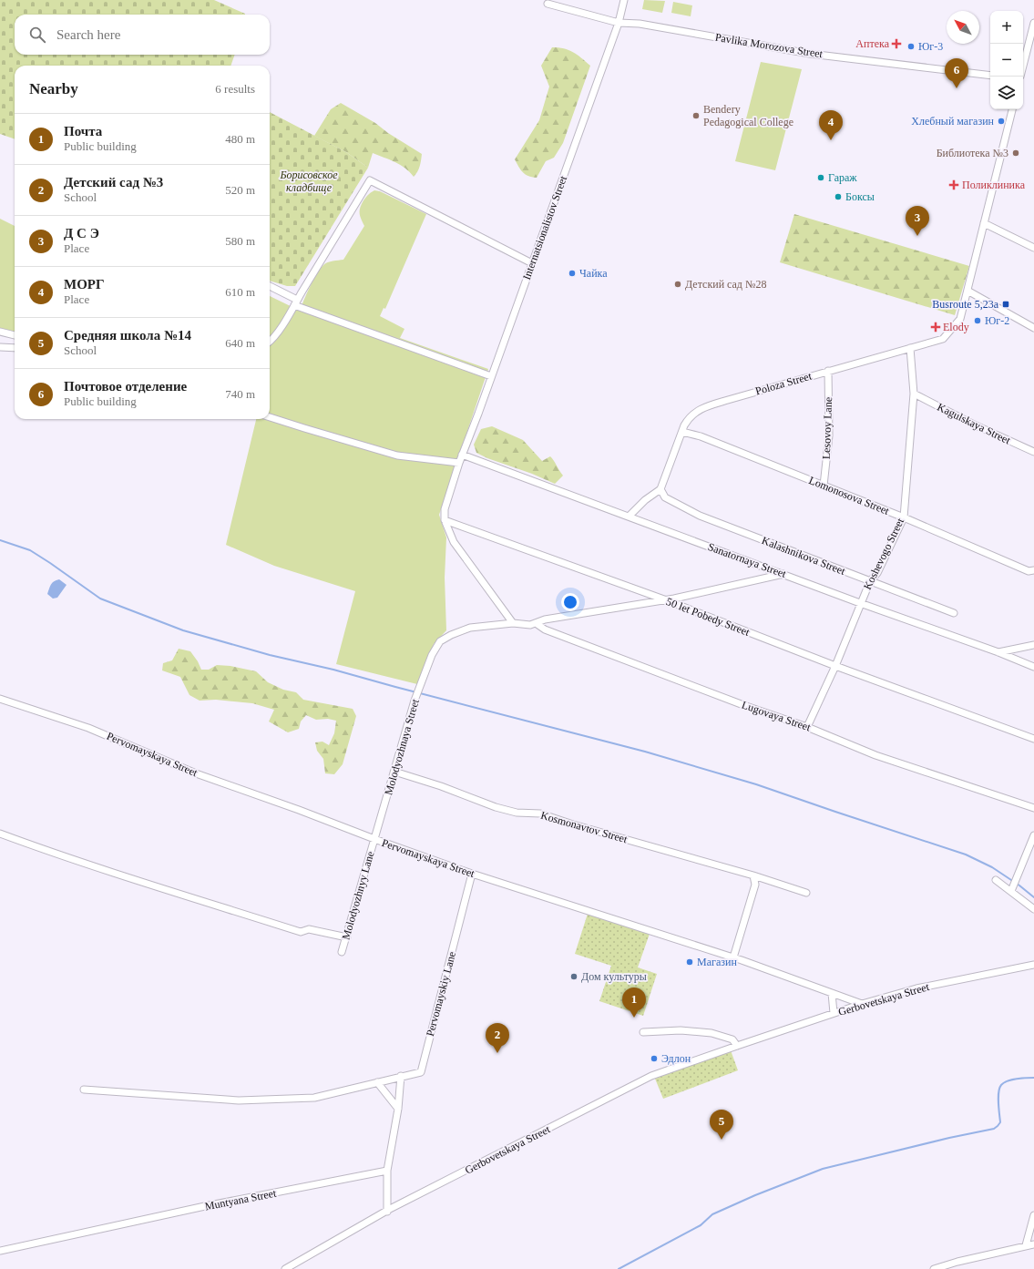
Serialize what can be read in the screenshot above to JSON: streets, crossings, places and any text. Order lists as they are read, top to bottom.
{
  "streets": {
    "street": [
      "Pavlika Morozova Street",
      "Internatsionalistov Street",
      "Poloza Street",
      "Kagulskaya Street",
      "Lesovoy Lane",
      "Lomonosova Street",
      "Koshevogo Street",
      "Kalashnikova Street",
      "Sanatornaya Street",
      "50 let Pobedy Street",
      "Lugovaya Street",
      "Molodyozhnaya Street",
      "Pervomayskaya Street",
      "Kosmonavtov Street",
      "Molodyozhnyy Lane",
      "Pervomayskiy Lane",
      "Gerbovetskaya Street",
      "Muntyana Street"
    ]
  },
  "crossings": [
    ["Pavlika Morozova Street", "Internatsionalistov Street"],
    ["Internatsionalistov Street", "Sanatornaya Street"],
    ["Poloza Street", "Lesovoy Lane"],
    ["Poloza Street", "Lomonosova Street"],
    ["Poloza Street", "Koshevogo Street"],
    ["Poloza Street", "Kalashnikova Street"],
    ["Kagulskaya Street", "Koshevogo Street"],
    ["Lesovoy Lane", "Lomonosova Street"],
    ["Lomonosova Street", "Koshevogo Street"],
    ["Koshevogo Street", "Kalashnikova Street"],
    ["Koshevogo Street", "Sanatornaya Street"],
    ["Koshevogo Street", "50 let Pobedy Street"],
    ["Koshevogo Street", "Lugovaya Street"],
    ["Sanatornaya Street", "Molodyozhnaya Street"],
    ["50 let Pobedy Street", "Molodyozhnaya Street"],
    ["Lugovaya Street", "Molodyozhnaya Street"],
    ["Molodyozhnaya Street", "Pervomayskaya Street"],
    ["Molodyozhnaya Street", "Kosmonavtov Street"],
    ["Molodyozhnaya Street", "Molodyozhnyy Lane"],
    ["Pervomayskaya Street", "Molodyozhnyy Lane"],
    ["Pervomayskaya Street", "Pervomayskiy Lane"],
    ["Pervomayskaya Street", "Gerbovetskaya Street"]
  ],
  "parks": ["Борисовское кладбище"],
  "places": {
    "health": ["Аптека", "Поликлиника", "Elody"],
    "other": [
      "Юг-3",
      "Bendery Pedagogical College",
      "Хлебный магазин",
      "Библиотека №3",
      "Гараж",
      "Боксы",
      "Чайка",
      "Детский сад №28",
      "Юг-2",
      "Магазин",
      "Дом культуры",
      "Эдлон"
    ],
    "transit": ["Busroute 5,23а"]
  },
  "north": "top left",
  "page": {
    "map_buttons": ["+", "−"],
    "search": "Search here",
    "pins": [
      "6",
      "4",
      "3",
      "1",
      "2",
      "5"
    ],
    "heading": ["Nearby", "6 results"],
    "list": [
      {
        "mark": "1",
        "name": "Почта",
        "note": "Public building",
        "value": "480 m"
      },
      {
        "mark": "2",
        "name": "Детский сад №3",
        "note": "School",
        "value": "520 m"
      },
      {
        "mark": "3",
        "name": "Д С Э",
        "note": "Place",
        "value": "580 m"
      },
      {
        "mark": "4",
        "name": "МОРГ",
        "note": "Place",
        "value": "610 m"
      },
      {
        "mark": "5",
        "name": "Средняя школа №14",
        "note": "School",
        "value": "640 m"
      },
      {
        "mark": "6",
        "name": "Почтовое отделение",
        "note": "Public building",
        "value": "740 m"
      }
    ]
  }
}
